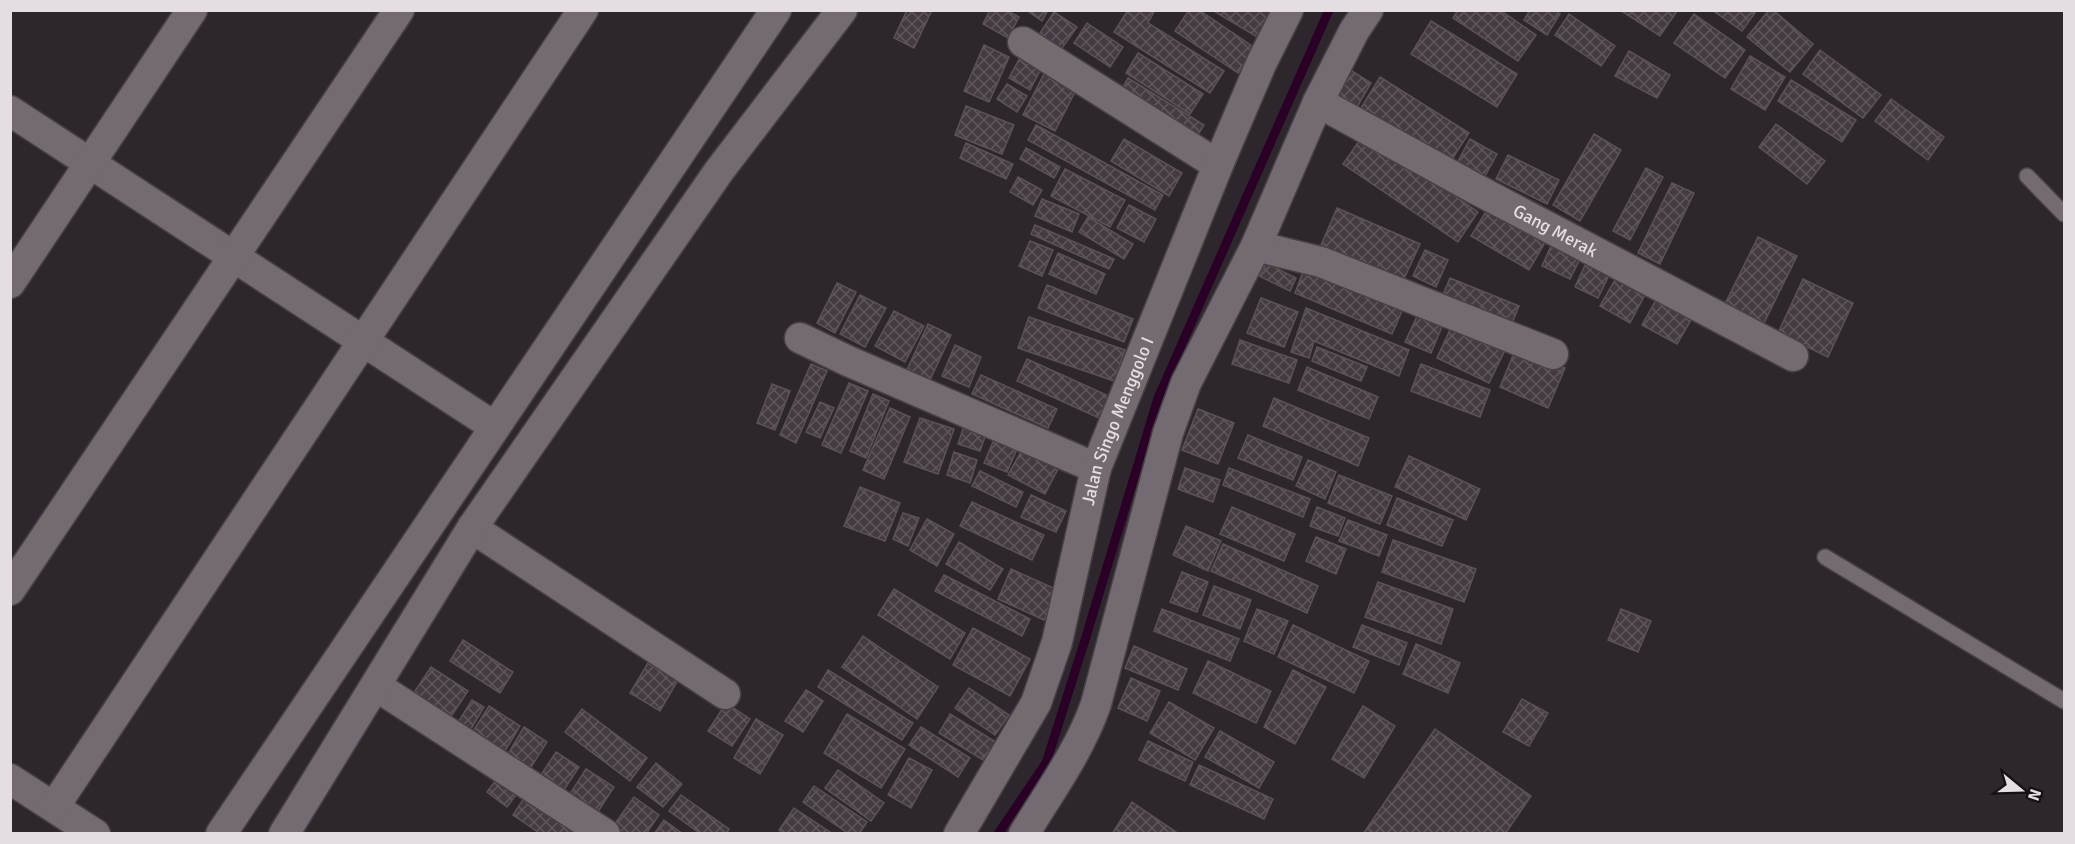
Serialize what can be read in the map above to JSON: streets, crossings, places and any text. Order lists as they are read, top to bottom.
{
  "streets": {
    "street": ["Gang Merak", "Jalan Singo Menggolo I"]
  },
  "north": "right"
}
